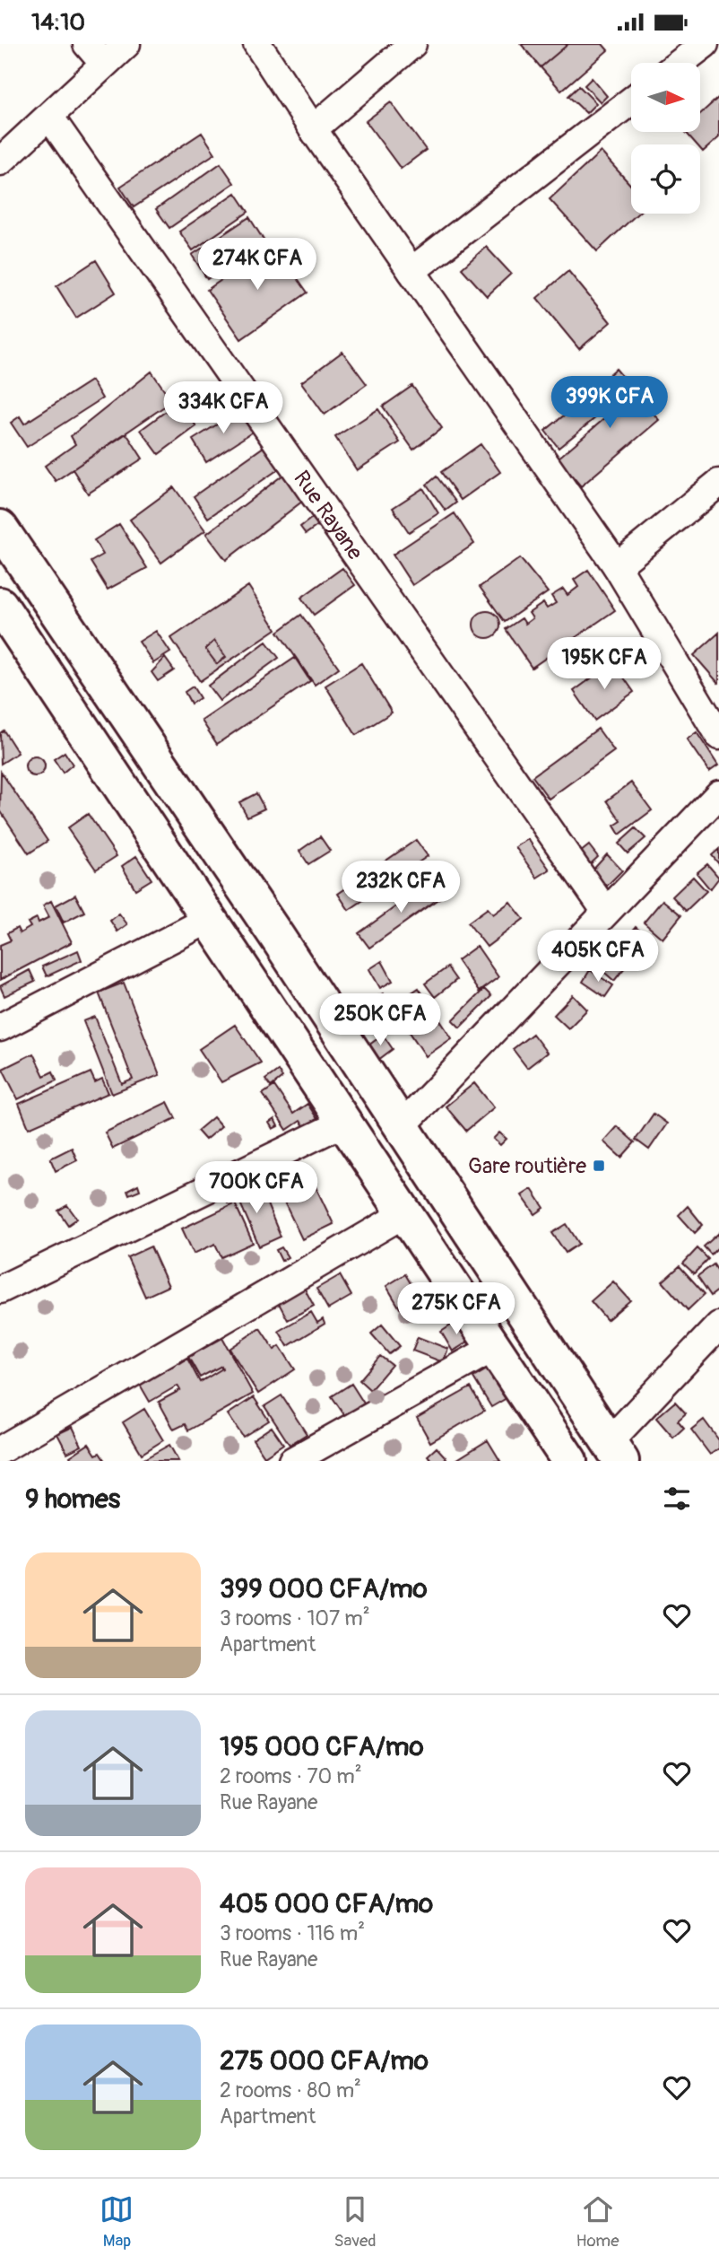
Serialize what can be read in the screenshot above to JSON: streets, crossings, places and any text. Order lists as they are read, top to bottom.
{
  "streets": {
    "street": ["Rue Rayane"]
  },
  "places": {
    "transit": ["Gare routière"]
  },
  "north": "right",
  "page": {
    "status": "14:10",
    "price": [
      "274K CFA",
      "399K CFA",
      "334K CFA",
      "195K CFA",
      "232K CFA",
      "405K CFA",
      "250K CFA",
      "700K CFA",
      "275K CFA"
    ],
    "heading": "9 homes",
    "list": [
      {
        "name": "399 000 CFA/mo",
        "note": "3 rooms · 107 m² · Apartment"
      },
      {
        "name": "195 000 CFA/mo",
        "note": "2 rooms · 70 m² · Rue Rayane"
      },
      {
        "name": "405 000 CFA/mo",
        "note": "3 rooms · 116 m² · Rue Rayane"
      },
      {
        "name": "275 000 CFA/mo",
        "note": "2 rooms · 80 m² · Apartment"
      }
    ],
    "tabs": ["Map", "Saved", "Home"]
  }
}
